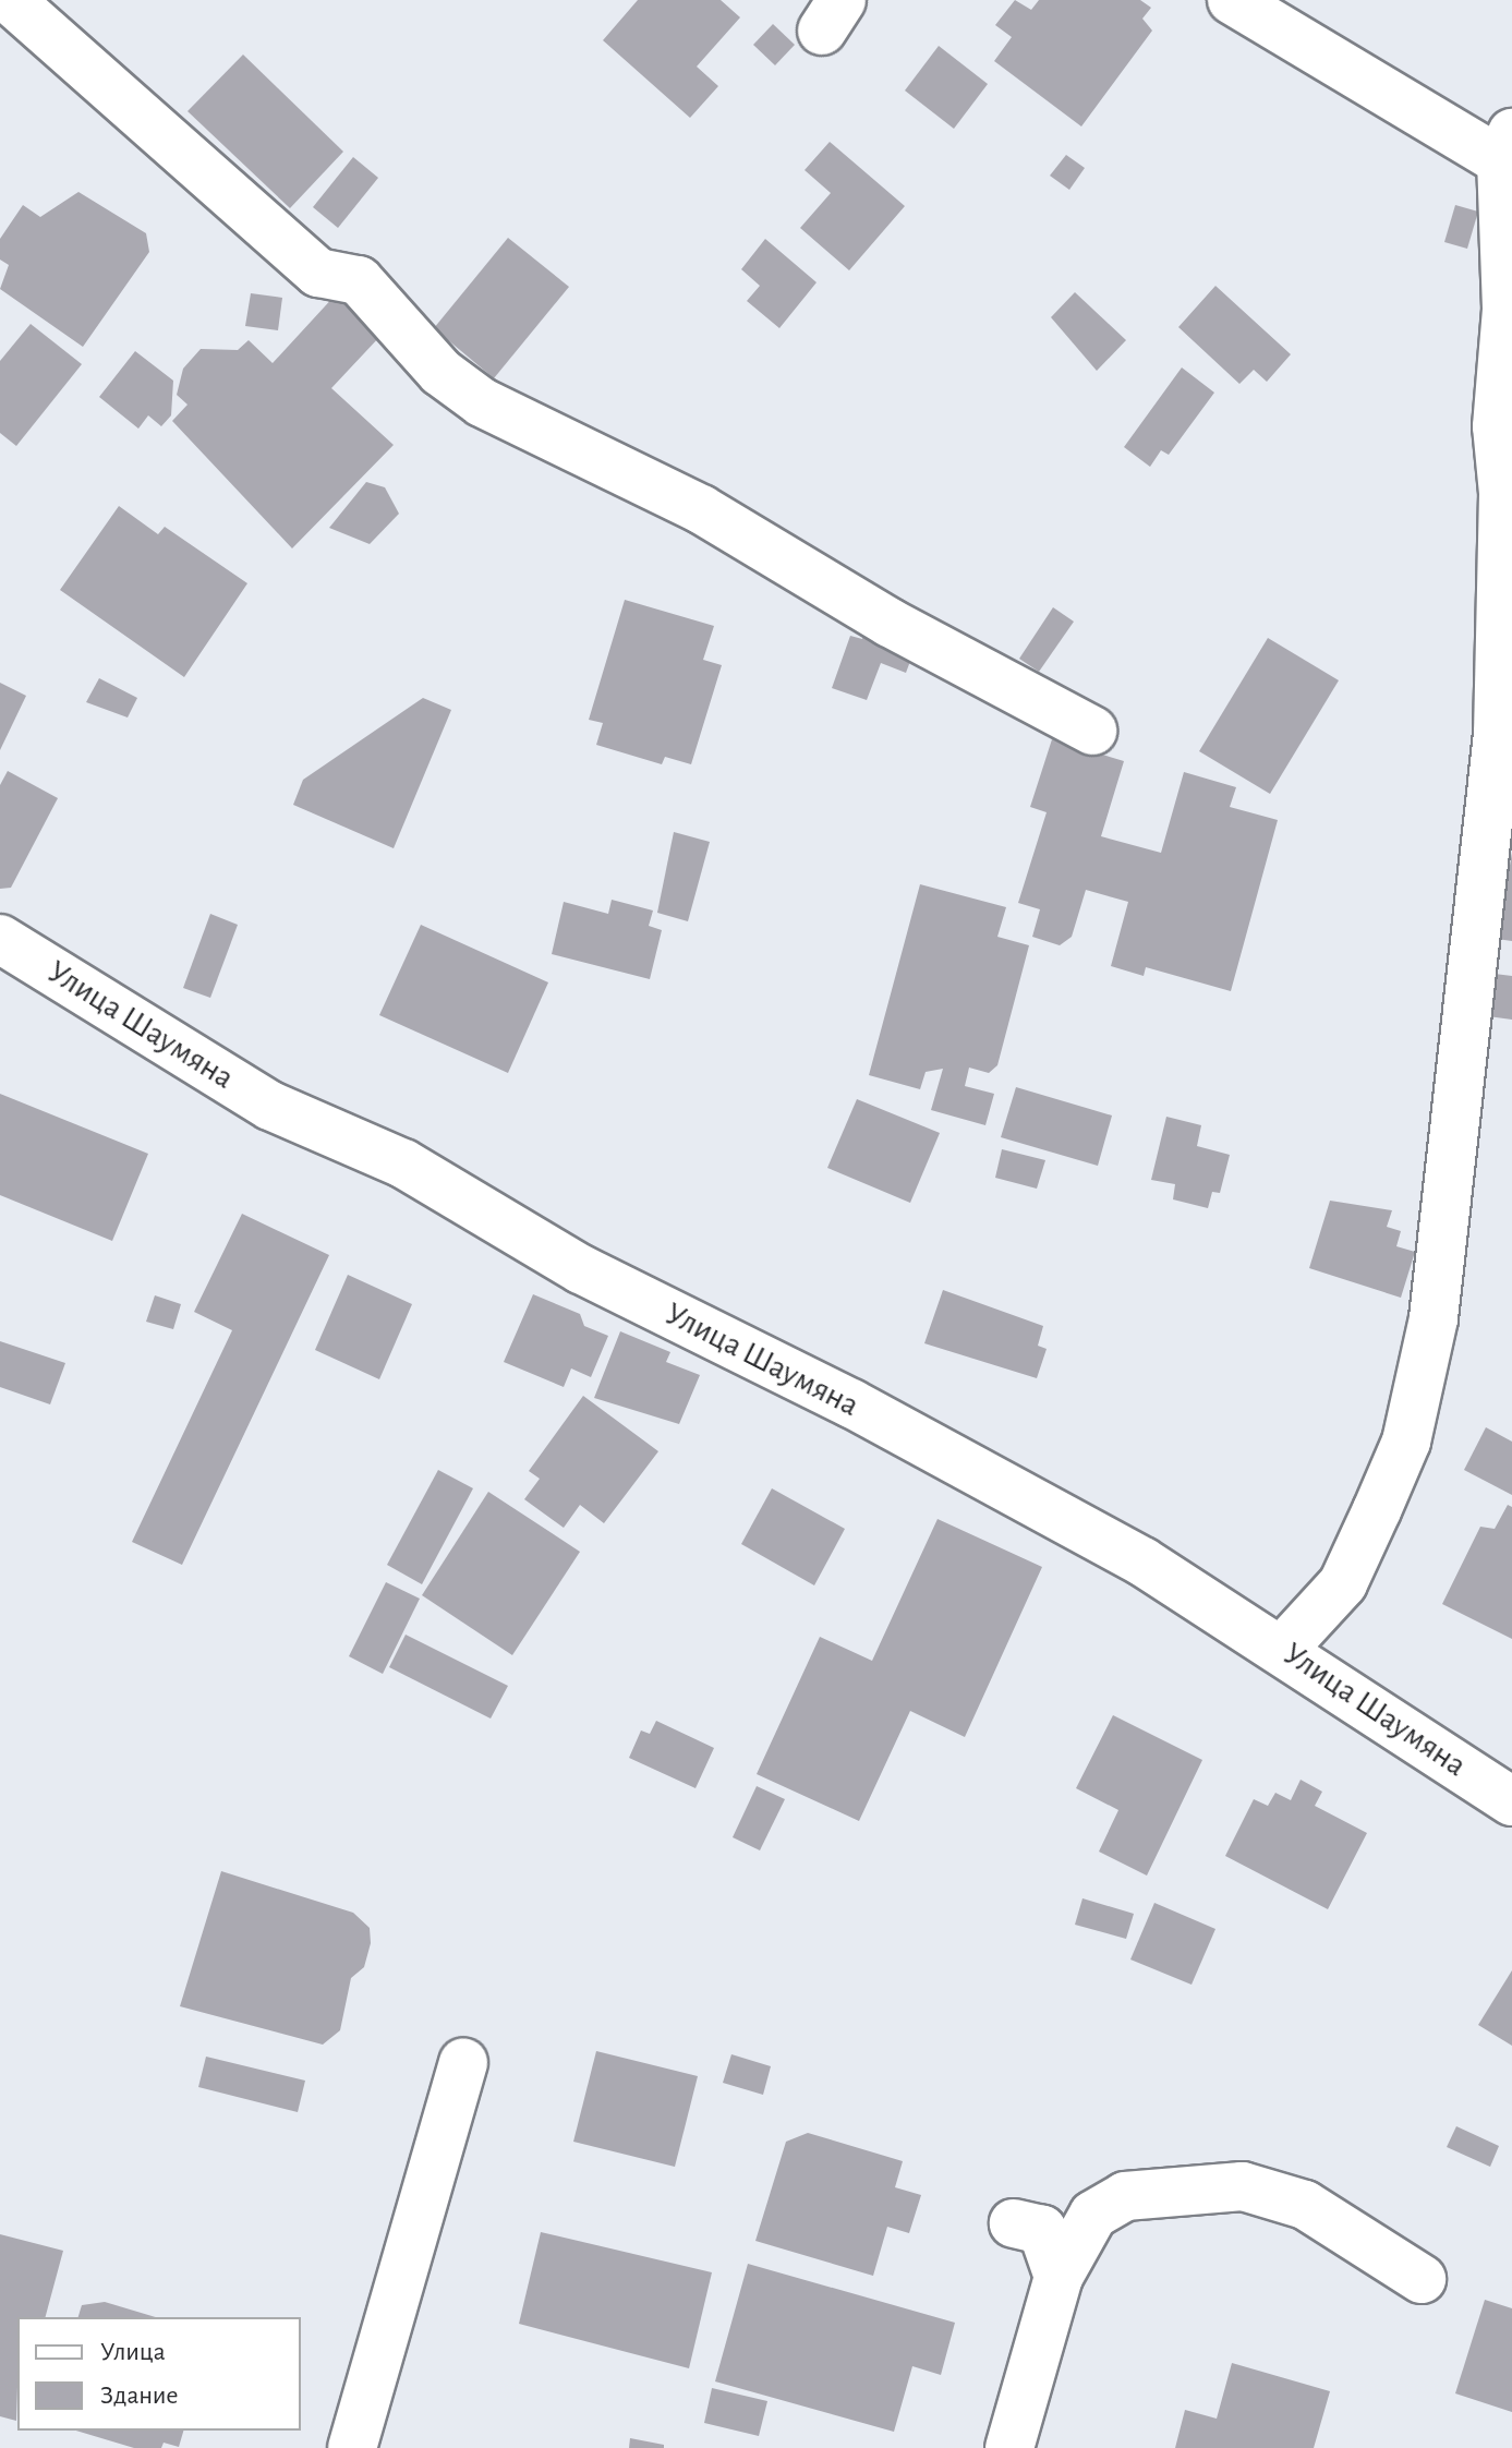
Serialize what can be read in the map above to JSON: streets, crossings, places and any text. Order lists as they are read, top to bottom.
{
  "streets": {
    "street": ["Улица Шаумяна"]
  },
  "legend": ["Улица", "Здание"]
}
